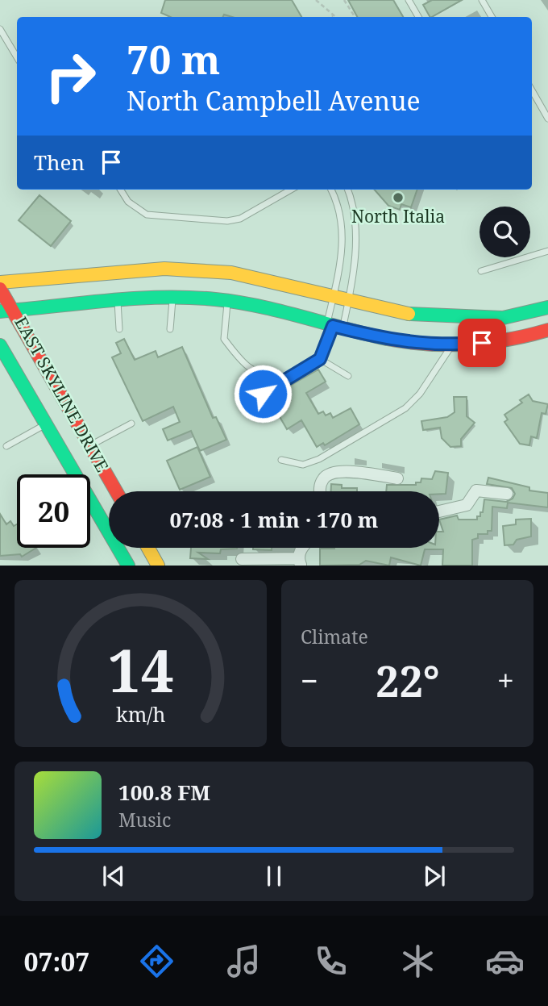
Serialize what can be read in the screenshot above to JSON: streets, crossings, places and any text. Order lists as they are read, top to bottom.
{
  "streets": {
    "street": ["EAST SKYLINE DRIVE"]
  },
  "places": ["North Italia"],
  "page": {
    "turn": ["70 m", "North Campbell Avenue"],
    "then": "Then",
    "limit": "20",
    "trip": "07:08 · 1 min · 170 m",
    "tile": "Climate",
    "heat": ["−", "22°", "+"],
    "song": ["100.8 FM", "Music"],
    "tabs": "07:07",
    "gauge": ["14", "km/h"]
  }
}
